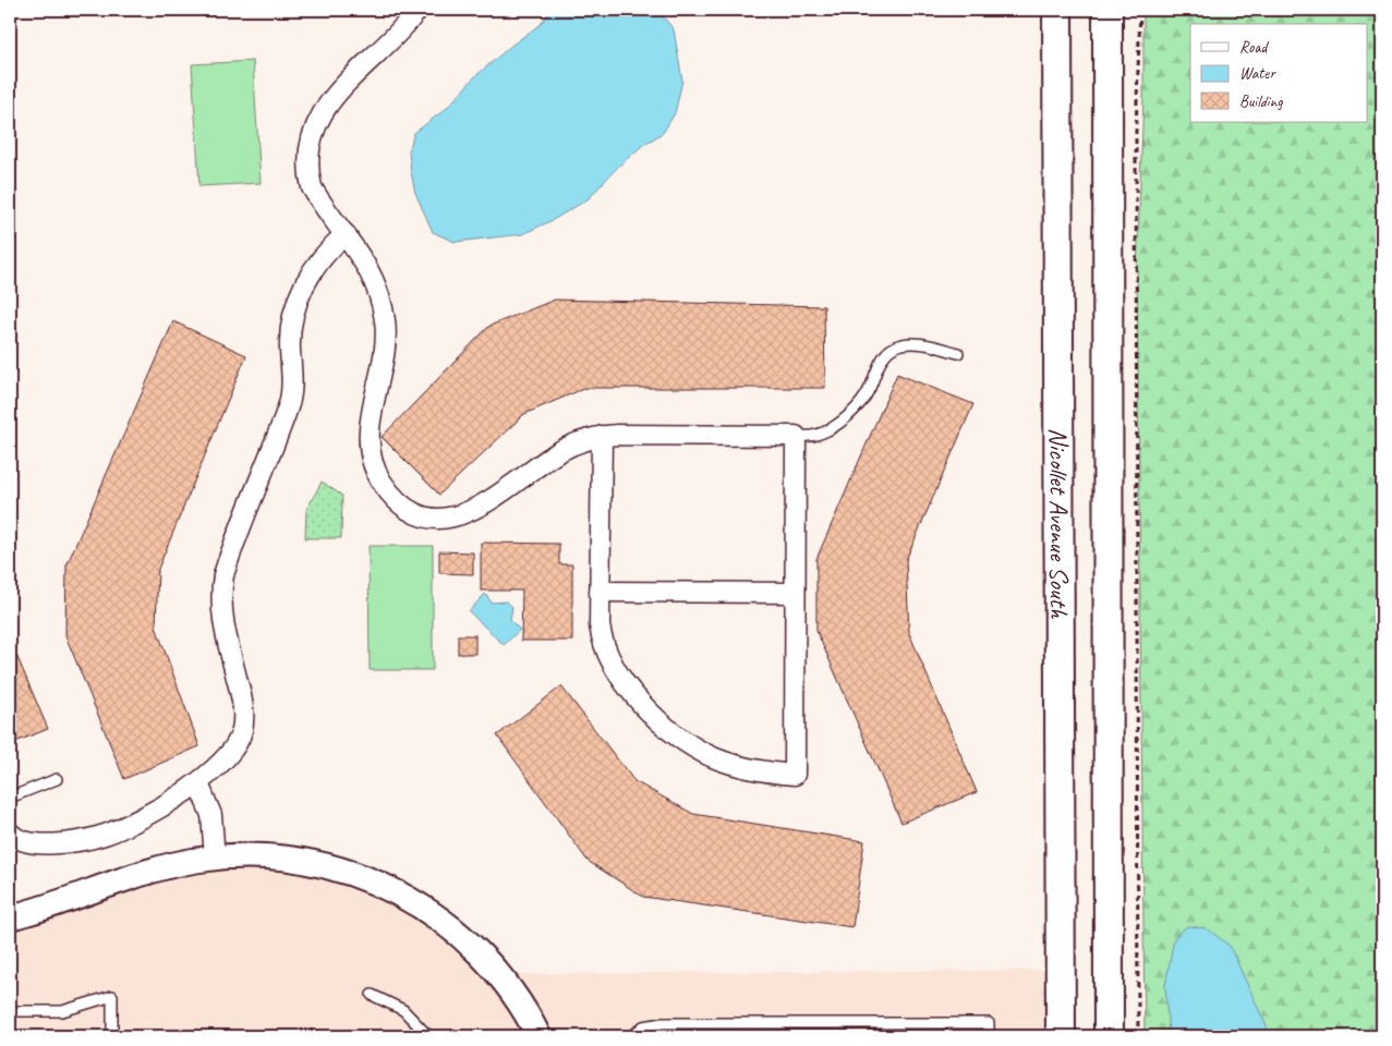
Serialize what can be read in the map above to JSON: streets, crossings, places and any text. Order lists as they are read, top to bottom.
{
  "streets": {
    "main road": ["Nicollet Avenue South"]
  },
  "legend": ["Road", "Water", "Building"]
}
